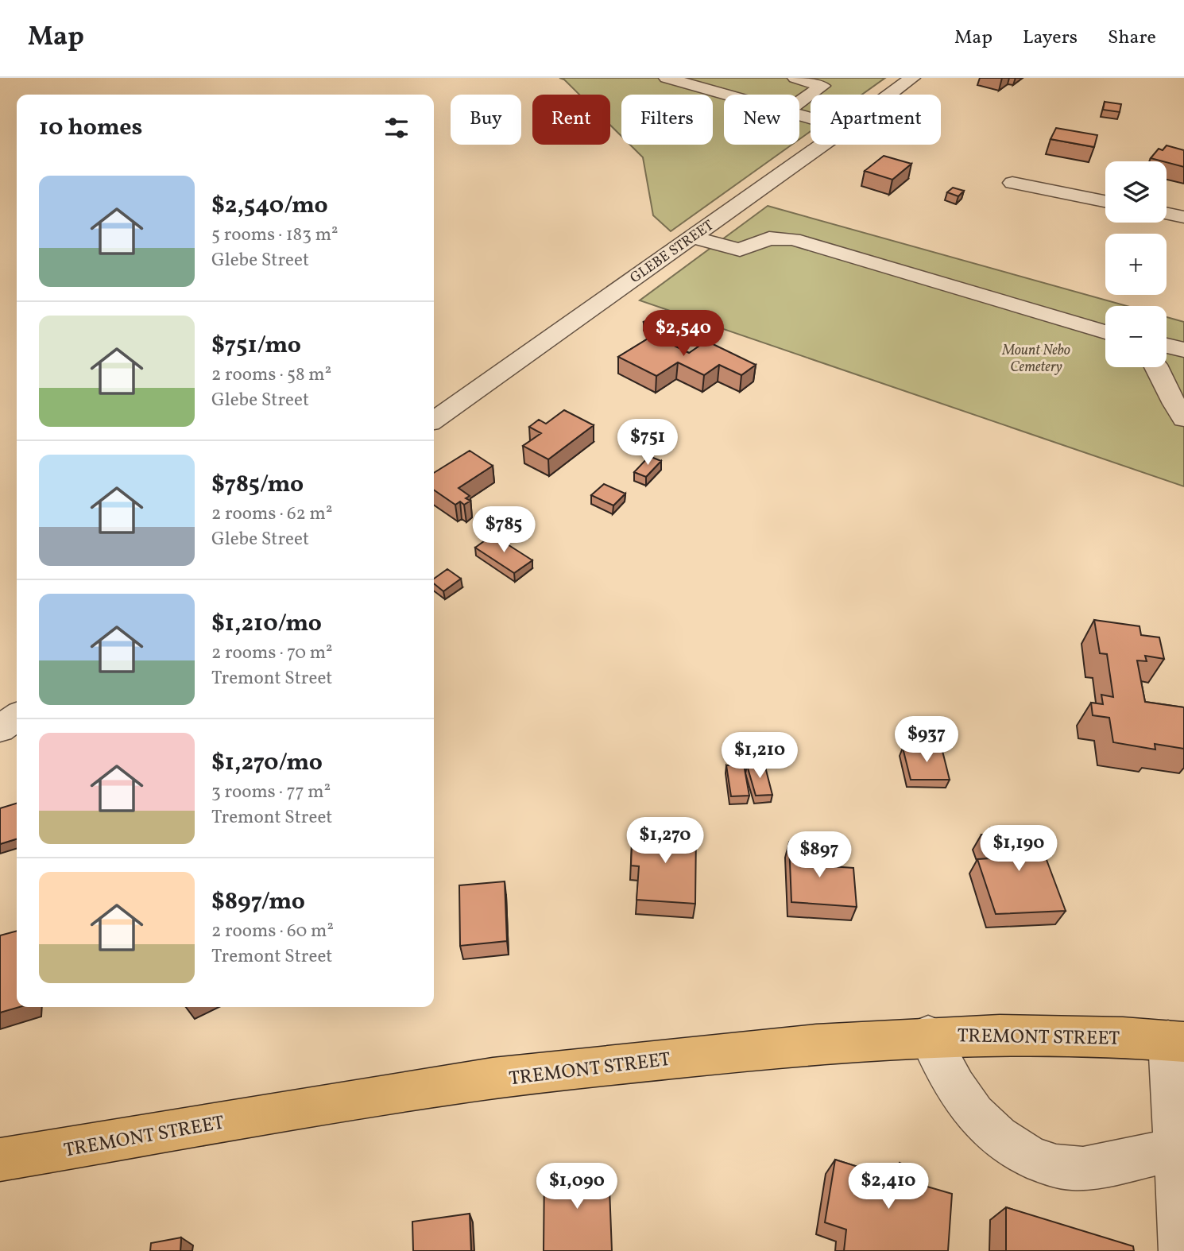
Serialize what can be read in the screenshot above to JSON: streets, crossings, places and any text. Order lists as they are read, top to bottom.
{
  "streets": {
    "main road": ["TREMONT STREET"],
    "street": ["GLEBE STREET"]
  },
  "parks": ["Mount Nebo Cemetery"],
  "page": {
    "header": "Map",
    "nav": ["Map", "Layers", "Share"],
    "chip": [
      "Buy",
      "Rent",
      "Filters",
      "New",
      "Apartment"
    ],
    "heading": "10 homes",
    "map_buttons": ["+", "−"],
    "list": [
      {
        "name": "$2,540/mo",
        "note": "5 rooms · 183 m² · Glebe Street"
      },
      {
        "name": "$751/mo",
        "note": "2 rooms · 58 m² · Glebe Street"
      },
      {
        "name": "$785/mo",
        "note": "2 rooms · 62 m² · Glebe Street"
      },
      {
        "name": "$1,210/mo",
        "note": "2 rooms · 70 m² · Tremont Street"
      },
      {
        "name": "$1,270/mo",
        "note": "3 rooms · 77 m² · Tremont Street"
      },
      {
        "name": "$897/mo",
        "note": "2 rooms · 60 m² · Tremont Street"
      }
    ],
    "price": [
      "$2,540",
      "$751",
      "$785",
      "$937",
      "$1,210",
      "$1,270",
      "$1,190",
      "$897",
      "$1,090",
      "$2,410"
    ]
  }
}
